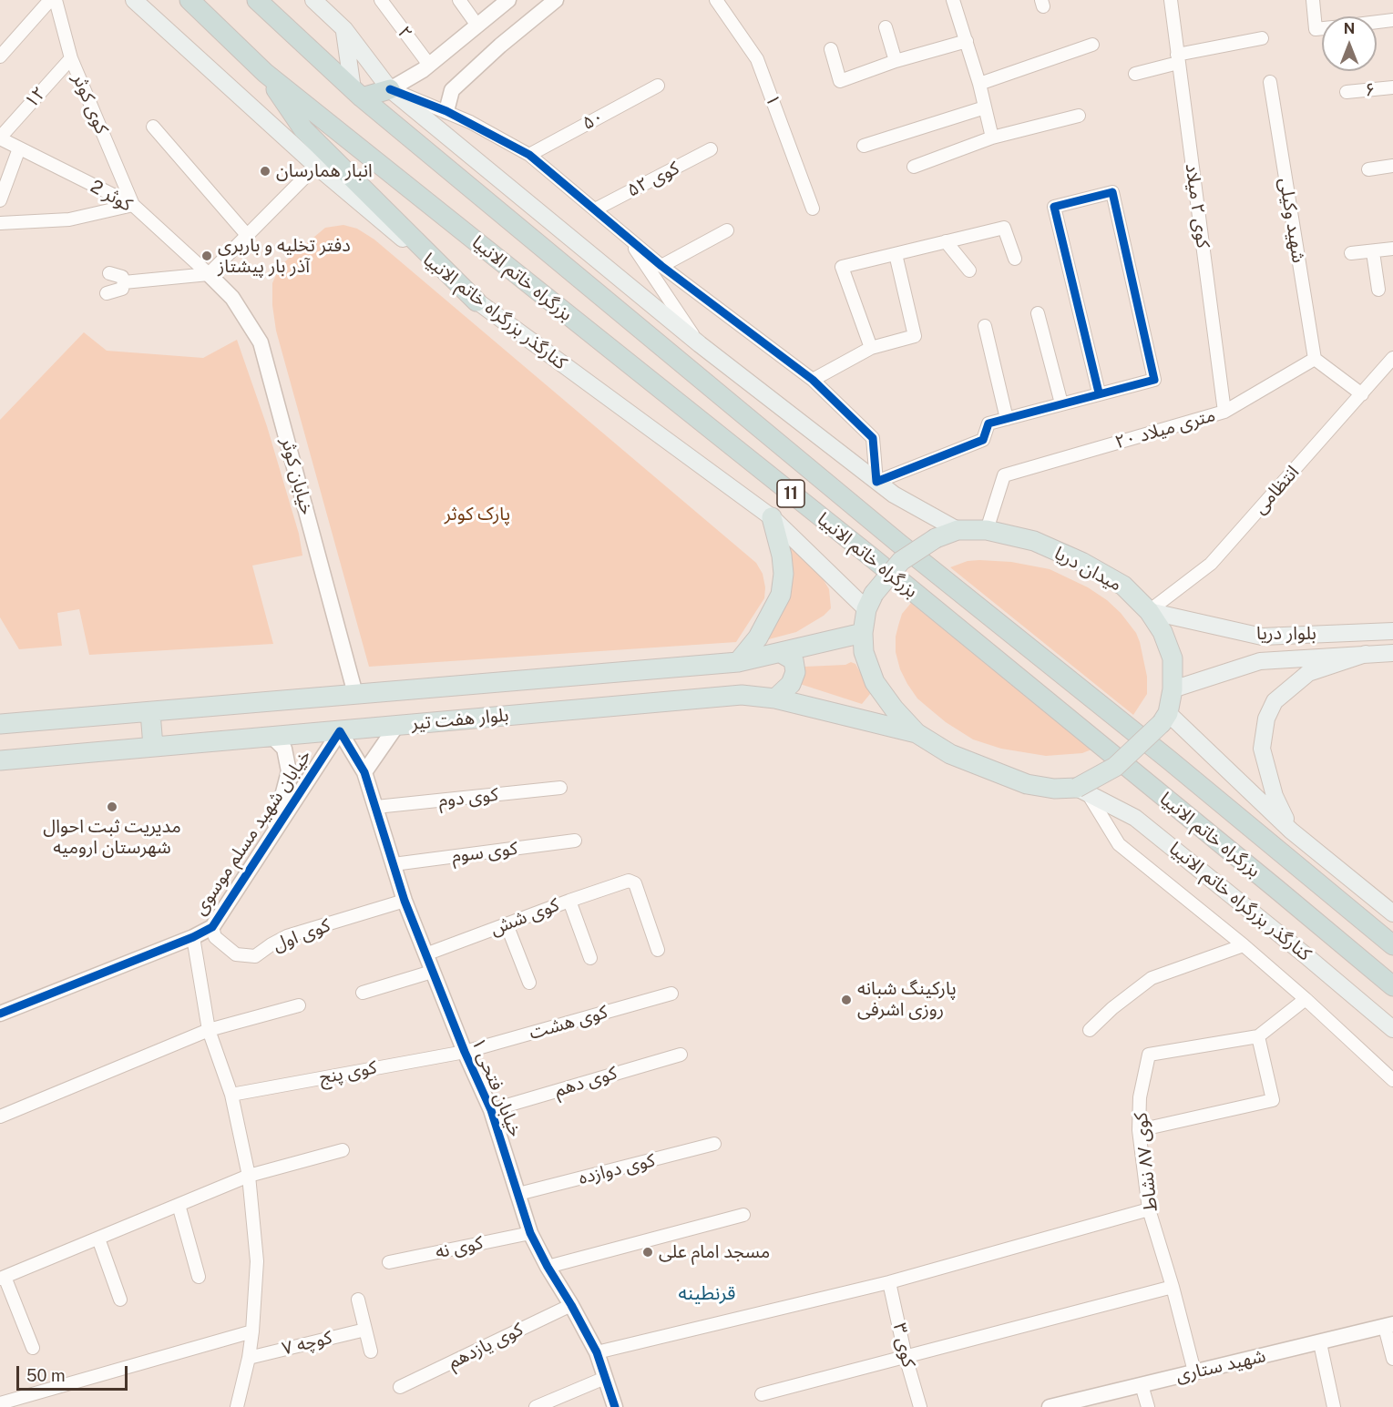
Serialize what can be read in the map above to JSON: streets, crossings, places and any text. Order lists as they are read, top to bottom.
{
  "streets": {
    "highway": ["بزرگراه خاتم الانبیا", "11"],
    "main road": [
      "کنارگذر بزرگراه خاتم الانبیا",
      "میدان دریا",
      "بلوار دریا",
      "بلوار هفت تیر"
    ],
    "street": [
      "۲",
      "۶",
      "۱۲",
      "۱",
      "کوی کوثر",
      "۵۰",
      "کوی ۵۲",
      "کوثر 2",
      "کوی ۲ میلاد",
      "شهید وکیلی",
      "۲۰ متری میلاد",
      "خیابان کوثر",
      "انتظامی",
      "کوی دوم",
      "خیابان شهید مسلم موسوی",
      "کوی سوم",
      "کوی شش",
      "کوی اول",
      "کوی هشت",
      "کوی پنج",
      "کوی دهم",
      "خیابان فتحی ۱",
      "کوی ۸۷ نشاط",
      "کوی دوازده",
      "کوی نه",
      "کوچه ۷",
      "کوی ۳",
      "کوی یازدهم",
      "شهید ستاری"
    ]
  },
  "crossings": [
    ["۱۲", "کوی کوثر"],
    ["۱۲", "کوثر 2"],
    ["کوی کوثر", "کوثر 2"],
    ["کوثر 2", "خیابان کوثر"],
    ["کوی ۲ میلاد", "۲۰ متری میلاد"],
    ["شهید وکیلی", "۲۰ متری میلاد"],
    ["کنارگذر بزرگراه خاتم الانبیا", "میدان دریا"],
    ["۲۰ متری میلاد", "میدان دریا"],
    ["خیابان کوثر", "بلوار هفت تیر"],
    ["انتظامی", "میدان دریا"],
    ["انتظامی", "بلوار دریا"],
    ["میدان دریا", "بلوار دریا"],
    ["بلوار هفت تیر", "خیابان شهید مسلم موسوی"],
    ["بلوار هفت تیر", "خیابان فتحی ۱"],
    ["کوی دوم", "خیابان فتحی ۱"],
    ["خیابان شهید مسلم موسوی", "کوی اول"],
    ["خیابان شهید مسلم موسوی", "خیابان فتحی ۱"],
    ["کوی سوم", "خیابان فتحی ۱"],
    ["کوی شش", "خیابان فتحی ۱"],
    ["کوی اول", "خیابان فتحی ۱"],
    ["کوی هشت", "کوی پنج"],
    ["کوی هشت", "خیابان فتحی ۱"],
    ["کوی پنج", "خیابان فتحی ۱"],
    ["کوی دهم", "خیابان فتحی ۱"],
    ["خیابان فتحی ۱", "کوی دوازده"],
    ["خیابان فتحی ۱", "کوی نه"],
    ["خیابان فتحی ۱", "کوی یازدهم"],
    ["کوی ۸۷ نشاط", "شهید ستاری"]
  ],
  "districts": ["قرنطینه"],
  "parks": ["پارک کوثر"],
  "places": [
    "انبار همارسان",
    "دفتر تخلیه و باربری آذر بار پیشتاز",
    "مدیریت ثبت احوال شهرستان ارومیه",
    "پارکینگ شبانه روزی اشرفی",
    "مسجد امام علی"
  ],
  "scale_bar": "50 m",
  "north": "top"
}
